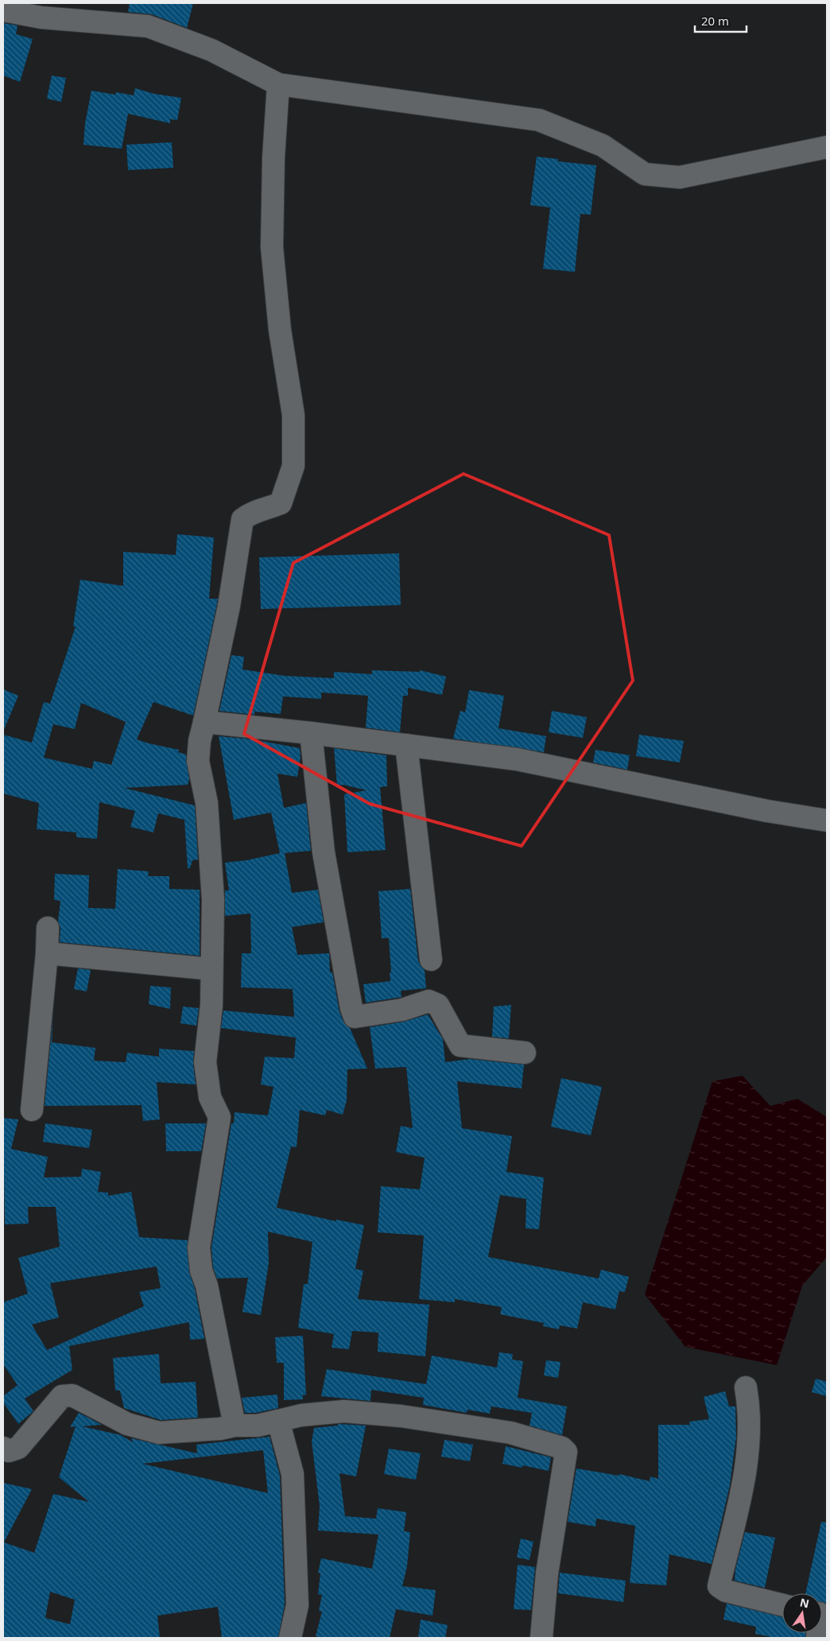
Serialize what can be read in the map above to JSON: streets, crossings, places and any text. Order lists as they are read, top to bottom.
{
  "scale_bar": "20 m",
  "north": "top"
}
